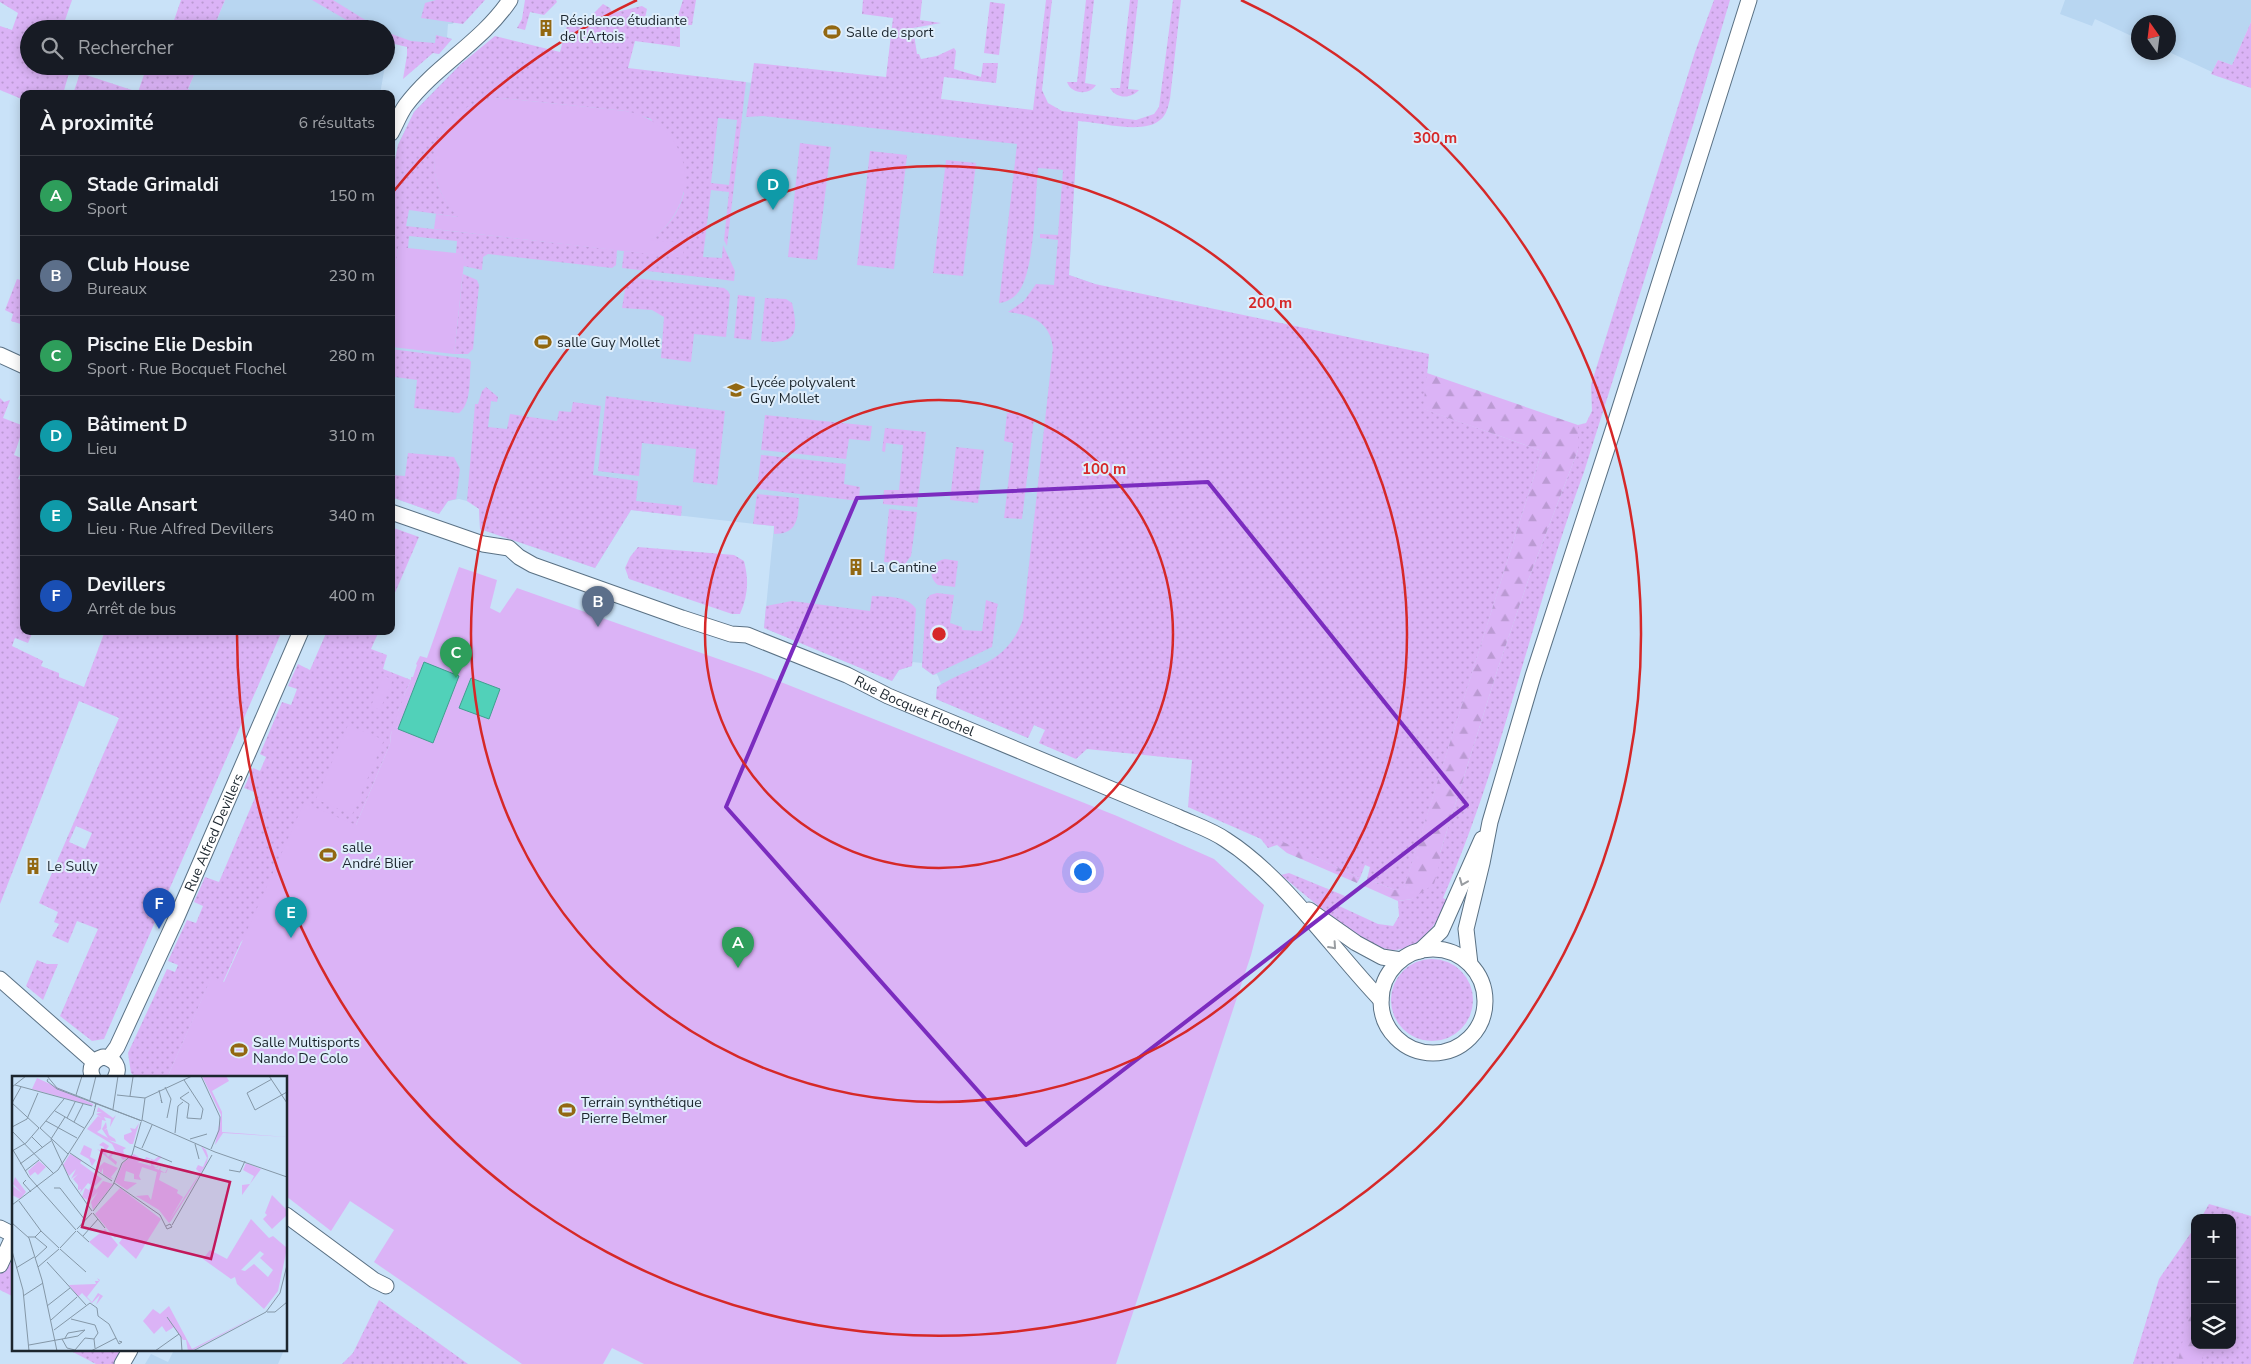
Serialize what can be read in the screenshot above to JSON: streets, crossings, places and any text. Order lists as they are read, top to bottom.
{
  "streets": {
    "street": ["Rue Bocquet Flochel", "Rue Alfred Devillers"]
  },
  "places": {
    "building": ["Résidence étudiante de l'Artois", "La Cantine", "Le Sully"],
    "sports": [
      "Salle de sport",
      "salle Guy Mollet",
      "salle André Blier",
      "Salle Multisports Nando De Colo",
      "Terrain synthétique Pierre Belmer"
    ],
    "school or university": ["Lycée polyvalent Guy Mollet"]
  },
  "north": "top",
  "page": {
    "search": "Rechercher",
    "heading": ["À proximité", "6 résultats"],
    "list": [
      {
        "mark": "A",
        "name": "Stade Grimaldi",
        "note": "Sport",
        "value": "150 m"
      },
      {
        "mark": "B",
        "name": "Club House",
        "note": "Bureaux",
        "value": "230 m"
      },
      {
        "mark": "C",
        "name": "Piscine Elie Desbin",
        "note": "Sport · Rue Bocquet Flochel",
        "value": "280 m"
      },
      {
        "mark": "D",
        "name": "Bâtiment D",
        "note": "Lieu",
        "value": "310 m"
      },
      {
        "mark": "E",
        "name": "Salle Ansart",
        "note": "Lieu · Rue Alfred Devillers",
        "value": "340 m"
      },
      {
        "mark": "F",
        "name": "Devillers",
        "note": "Arrêt de bus",
        "value": "400 m"
      }
    ],
    "pins": [
      "D",
      "B",
      "C",
      "F",
      "E",
      "A"
    ],
    "map_buttons": ["+", "−"]
  },
  "rings": ["300 m", "200 m", "100 m"]
}
